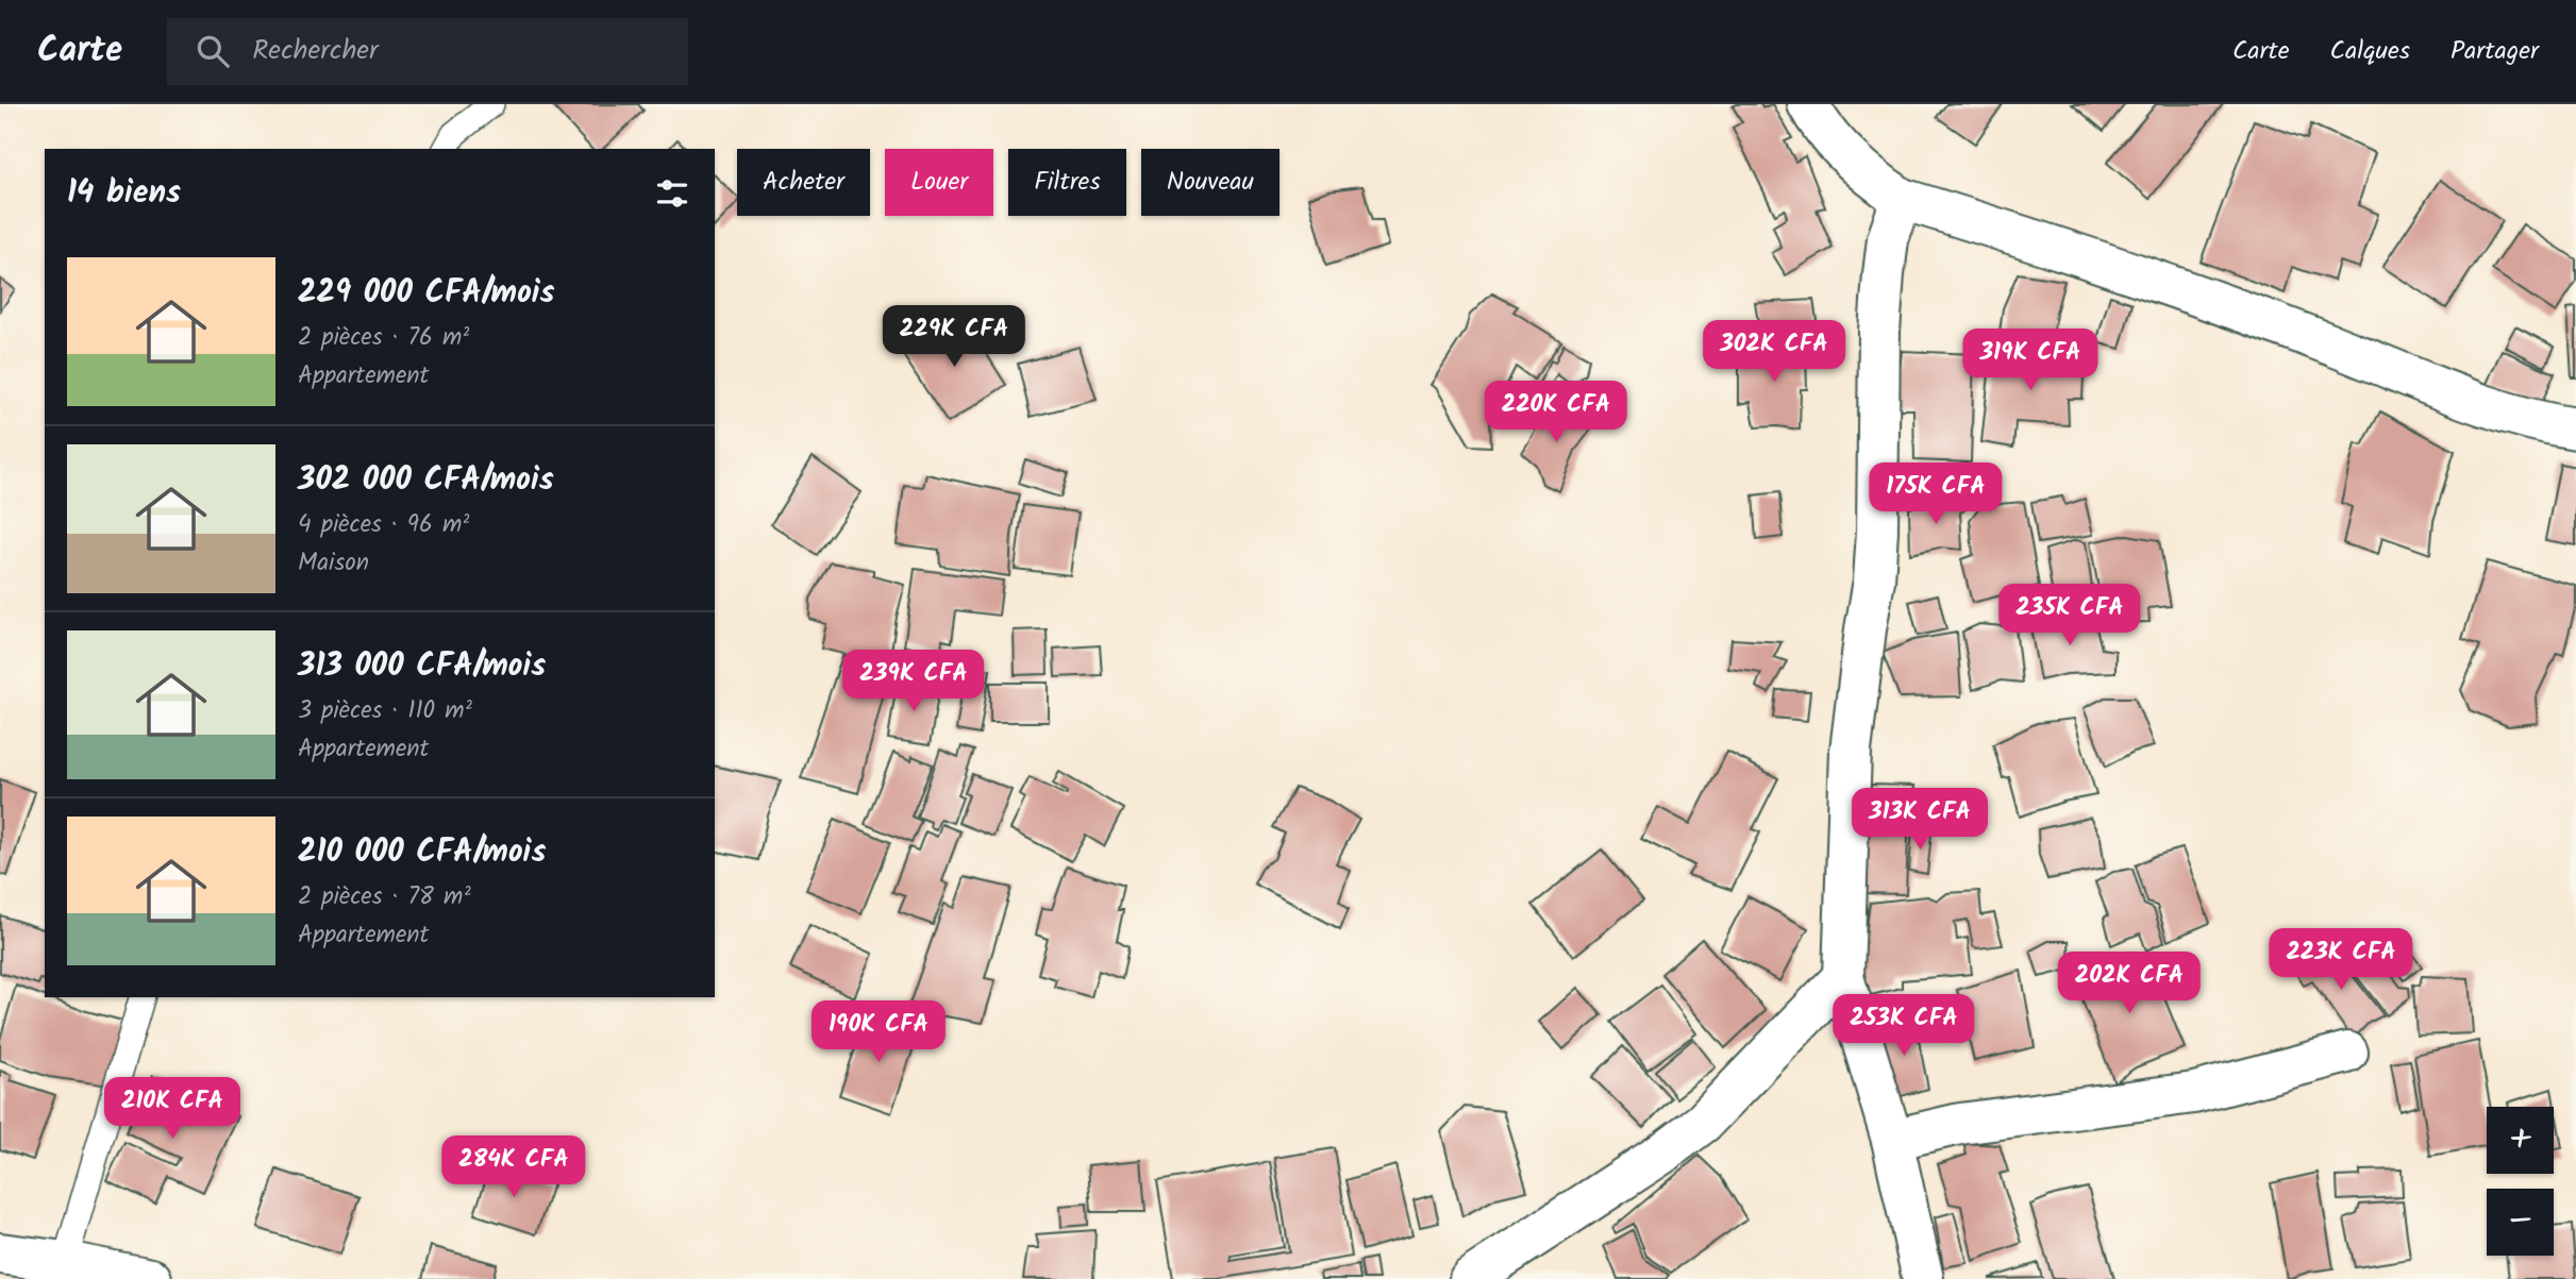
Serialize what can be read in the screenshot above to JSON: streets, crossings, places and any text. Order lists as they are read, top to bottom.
{
  "page": {
    "header": "Carte",
    "search": "Rechercher",
    "nav": ["Carte", "Calques", "Partager"],
    "chip": [
      "Acheter",
      "Louer",
      "Filtres",
      "Nouveau"
    ],
    "heading": "14 biens",
    "list": [
      {
        "name": "229 000 CFA/mois",
        "note": "2 pièces · 76 m² · Appartement"
      },
      {
        "name": "302 000 CFA/mois",
        "note": "4 pièces · 96 m² · Maison"
      },
      {
        "name": "313 000 CFA/mois",
        "note": "3 pièces · 110 m² · Appartement"
      },
      {
        "name": "210 000 CFA/mois",
        "note": "2 pièces · 78 m² · Appartement"
      }
    ],
    "price": [
      "229K CFA",
      "302K CFA",
      "319K CFA",
      "220K CFA",
      "175K CFA",
      "235K CFA",
      "239K CFA",
      "313K CFA",
      "223K CFA",
      "202K CFA",
      "253K CFA",
      "190K CFA",
      "210K CFA",
      "284K CFA"
    ],
    "map_buttons": ["+", "−"]
  }
}
